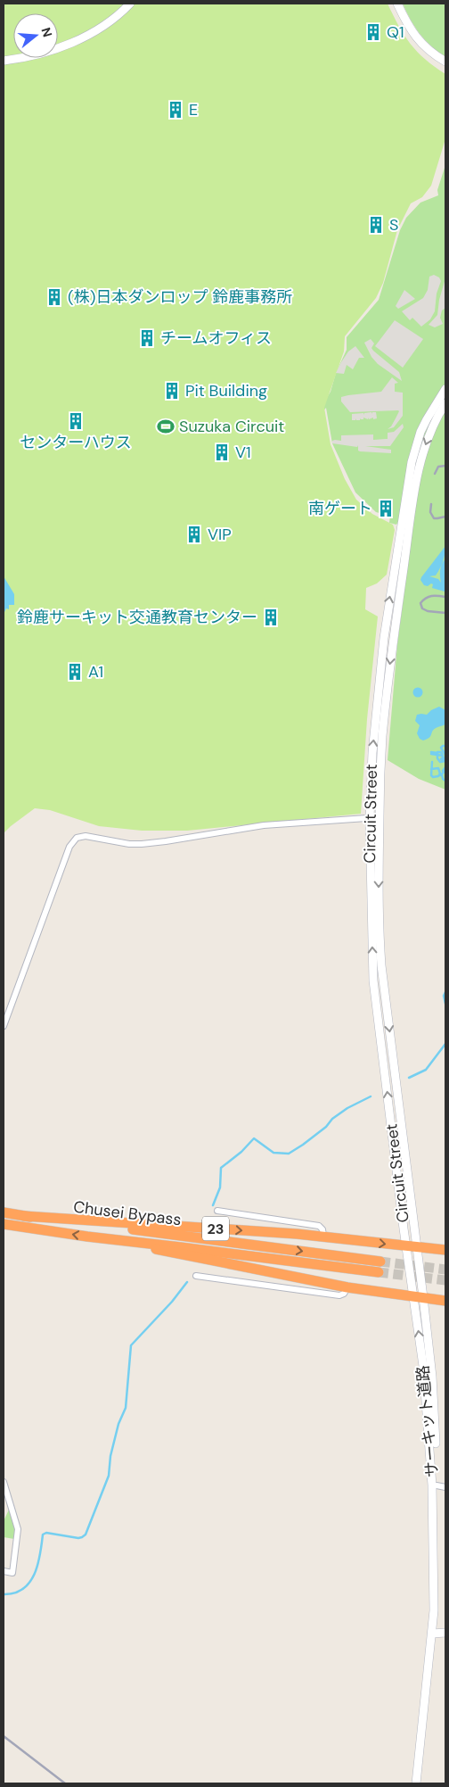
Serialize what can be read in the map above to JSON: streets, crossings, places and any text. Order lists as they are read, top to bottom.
{
  "streets": {
    "highway": ["Chusei Bypass", "23"],
    "street": ["Circuit Street", "サーキット道路"]
  },
  "crossings": [
    ["Circuit Street", "23"],
    ["Circuit Street", "サーキット道路"],
    ["Chusei Bypass", "23"],
    ["23", "サーキット道路"]
  ],
  "places": {
    "building": [
      "Q1",
      "E",
      "S",
      "(株)日本ダンロップ 鈴鹿事務所",
      "チームオフィス",
      "Pit Building",
      "センターハウス",
      "V1",
      "南ゲート",
      "VIP",
      "鈴鹿サーキット交通教育センター",
      "A1"
    ],
    "sports": ["Suzuka Circuit"]
  },
  "north": "right"
}
